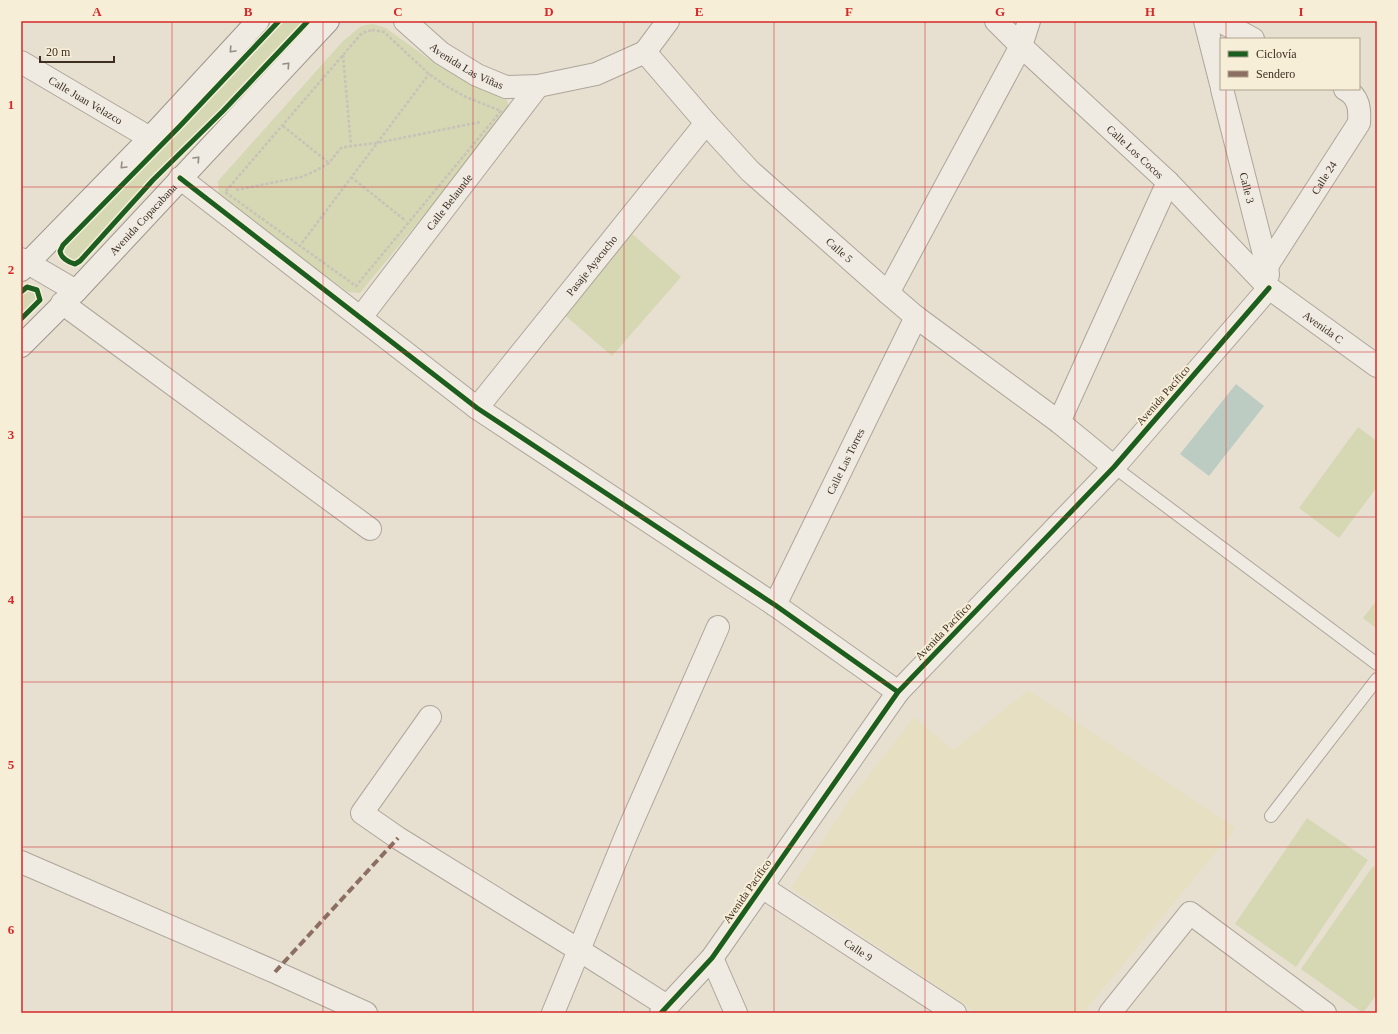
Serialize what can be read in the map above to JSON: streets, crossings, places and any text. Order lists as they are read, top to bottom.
{
  "streets": {
    "street": [
      "Avenida Las Viñas",
      "Calle Juan Velazco",
      "Calle Los Cocos",
      "Calle 24",
      "Calle 3",
      "Calle Belaunde",
      "Avenida Copacabana",
      "Calle 5",
      "Pasaje Ayacucho",
      "Avenida C",
      "Avenida Pacífico",
      "Calle Las Torres",
      "Calle 9"
    ]
  },
  "crossings": [
    ["Avenida Las Viñas", "Calle Belaunde"],
    ["Avenida Las Viñas", "Calle 5"],
    ["Calle Los Cocos", "Calle 3"],
    ["Calle Los Cocos", "Avenida C"],
    ["Calle Los Cocos", "Avenida Pacífico"],
    ["Calle 24", "Calle 3"],
    ["Calle 3", "Avenida C"],
    ["Calle 3", "Avenida Pacífico"],
    ["Calle 5", "Pasaje Ayacucho"],
    ["Calle 5", "Avenida Pacífico"],
    ["Calle 5", "Calle Las Torres"],
    ["Avenida C", "Avenida Pacífico"],
    ["Avenida Pacífico", "Calle 9"]
  ],
  "legend": ["Ciclovía", "Sendero"],
  "scale_bar": "20 m",
  "grid": {
    "columns": [
      "A",
      "B",
      "C",
      "D",
      "E",
      "F",
      "G",
      "H",
      "I"
    ],
    "rows": [
      "1",
      "2",
      "3",
      "4",
      "5",
      "6"
    ]
  }
}
